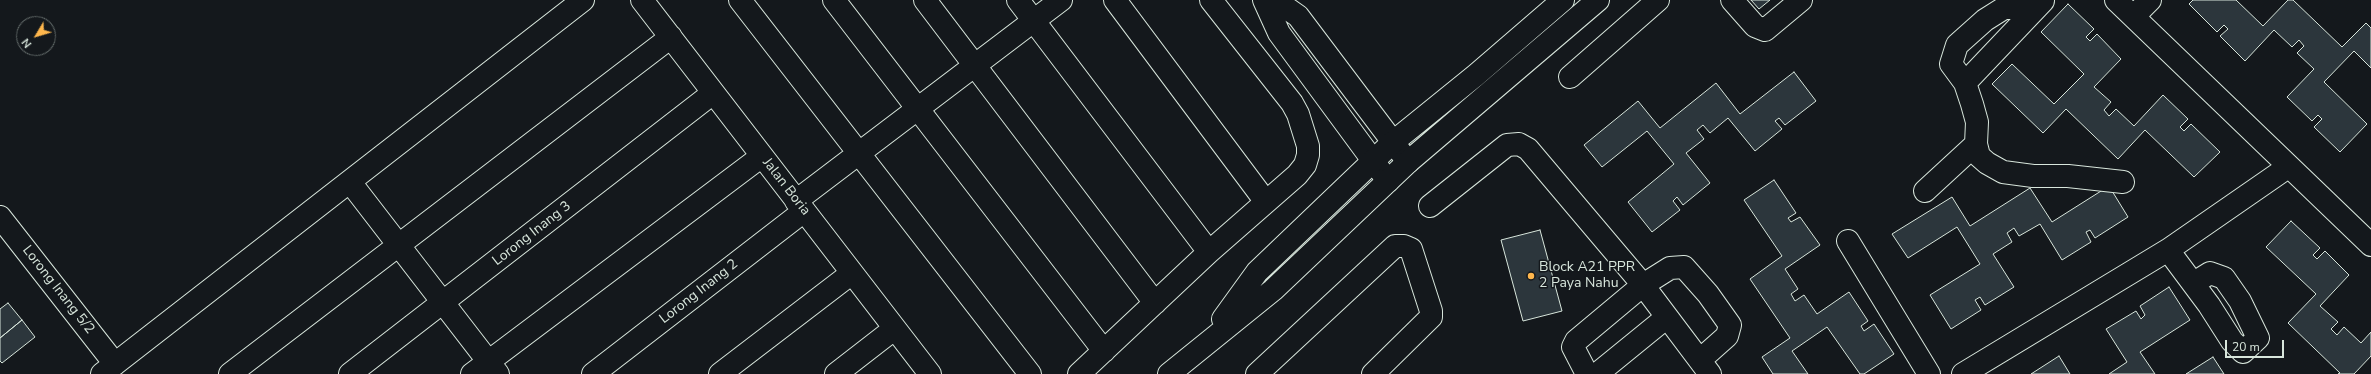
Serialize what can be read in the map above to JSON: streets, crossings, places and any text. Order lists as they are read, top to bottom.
{
  "streets": {
    "street": [
      "Jalan Boria",
      "Lorong Inang 3",
      "Lorong Inang 5/2",
      "Lorong Inang 2"
    ]
  },
  "crossings": [
    ["Jalan Boria", "Lorong Inang 3"],
    ["Jalan Boria", "Lorong Inang 2"]
  ],
  "places": ["Block A21 PPR 2 Paya Nahu"],
  "scale_bar": "20 m",
  "north": "bottom left"
}
